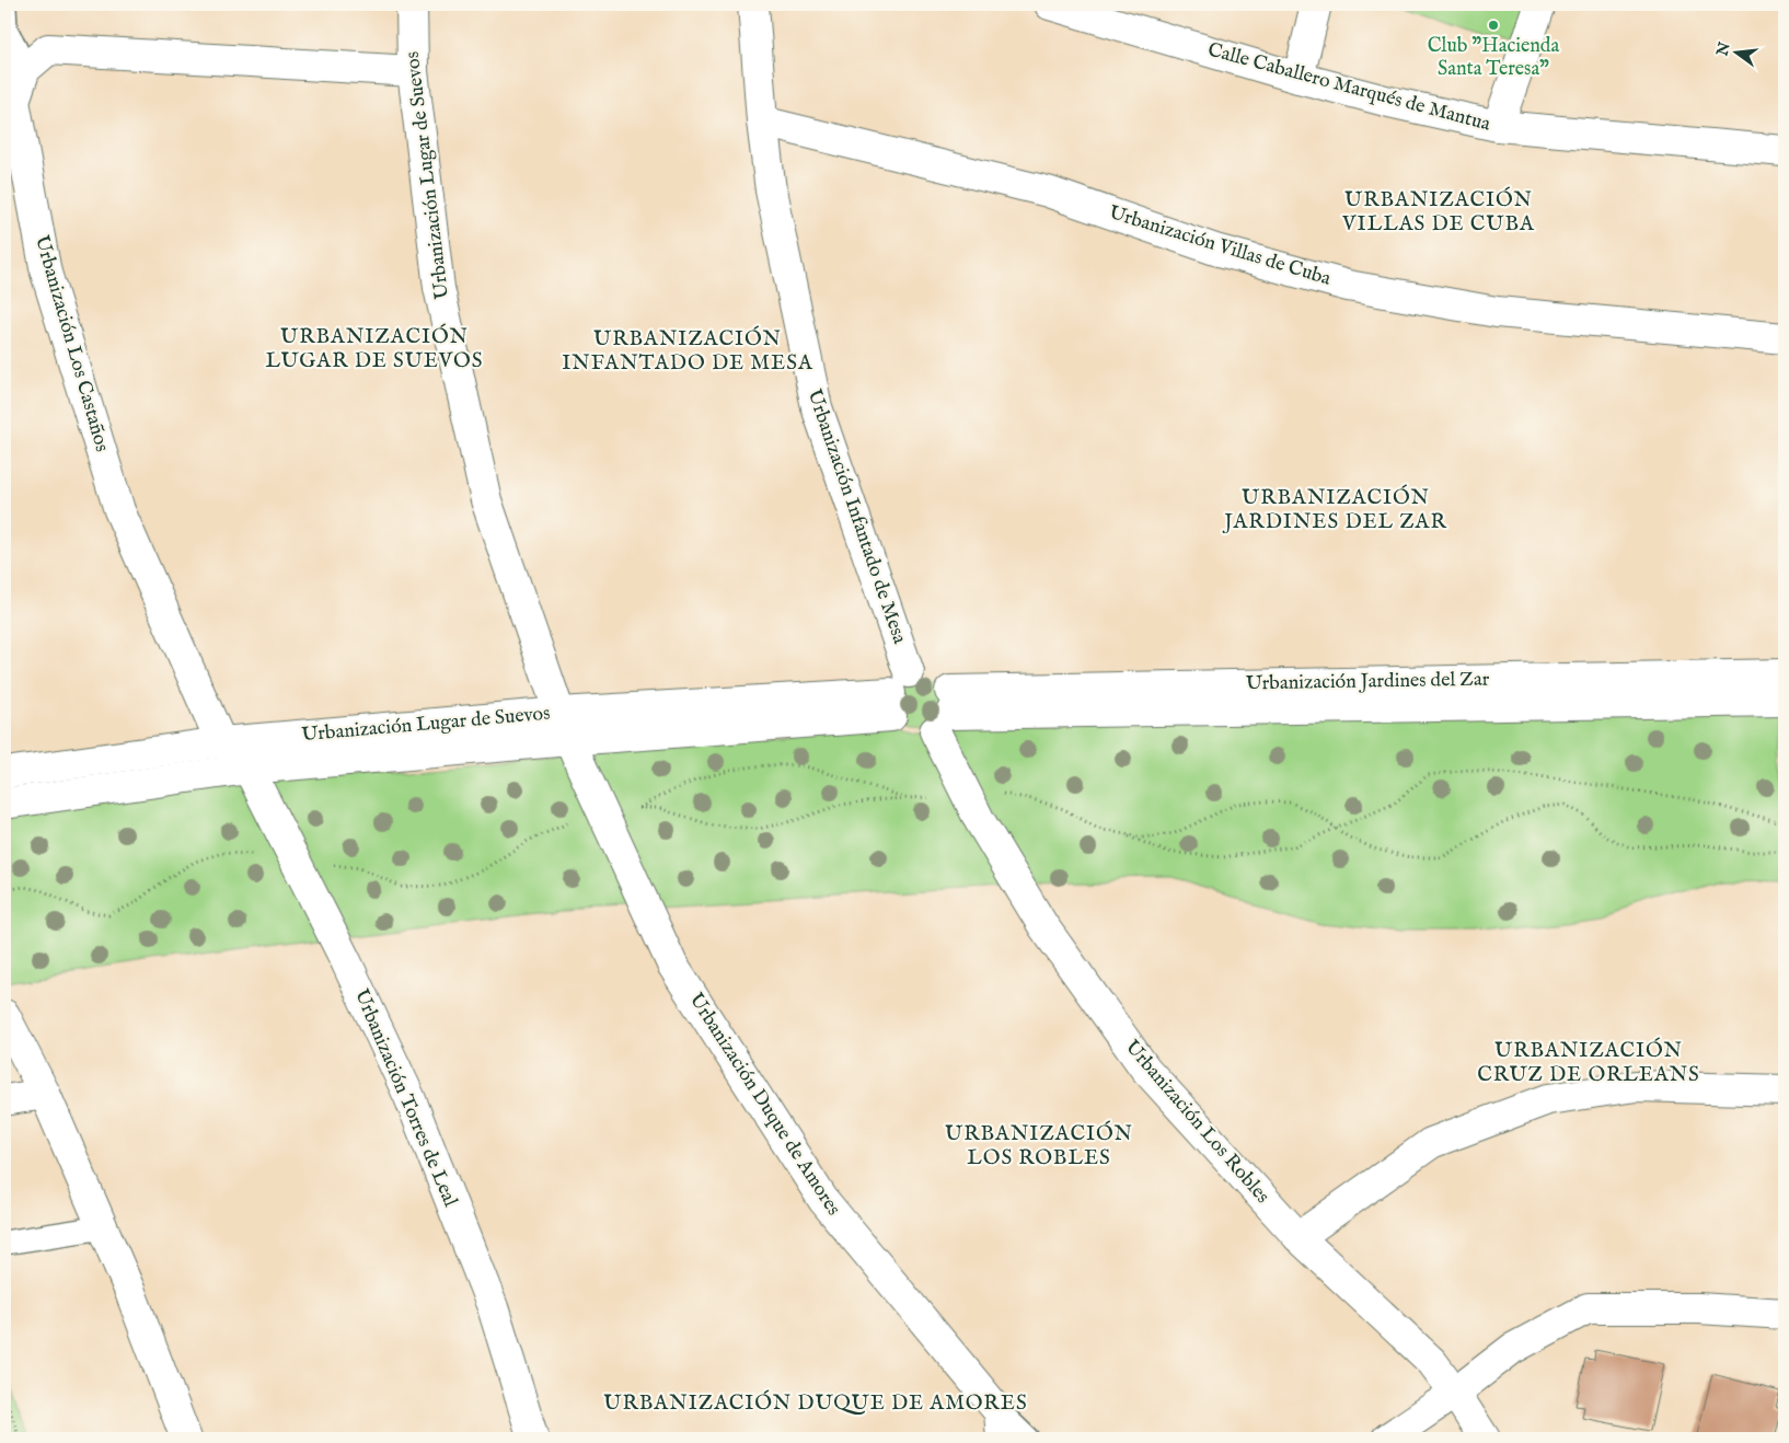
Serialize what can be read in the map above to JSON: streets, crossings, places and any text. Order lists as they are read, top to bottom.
{
  "streets": {
    "street": [
      "Calle Caballero Marqués de Mantua",
      "Urbanización Lugar de Suevos",
      "Urbanización Villas de Cuba",
      "Urbanización Los Castaños",
      "Urbanización Infantado de Mesa",
      "Urbanización Jardines del Zar",
      "Urbanización Torres de Leal",
      "Urbanización Duque de Amores",
      "Urbanización Los Robles"
    ]
  },
  "crossings": [
    ["Urbanización Lugar de Suevos", "Urbanización Los Castaños"],
    ["Urbanización Lugar de Suevos", "Urbanización Torres de Leal"],
    ["Urbanización Lugar de Suevos", "Urbanización Duque de Amores"],
    ["Urbanización Villas de Cuba", "Urbanización Infantado de Mesa"],
    ["Urbanización Infantado de Mesa", "Urbanización Jardines del Zar"],
    ["Urbanización Infantado de Mesa", "Urbanización Los Robles"],
    ["Urbanización Jardines del Zar", "Urbanización Los Robles"]
  ],
  "districts": [
    "URBANIZACIÓN VILLAS DE CUBA",
    "URBANIZACIÓN LUGAR DE SUEVOS",
    "URBANIZACIÓN INFANTADO DE MESA",
    "URBANIZACIÓN JARDINES DEL ZAR",
    "URBANIZACIÓN CRUZ DE ORLEANS",
    "URBANIZACIÓN LOS ROBLES",
    "URBANIZACIÓN DUQUE DE AMORES"
  ],
  "places": ["Club \"Hacienda Santa Teresa\""],
  "north": "left"
}
